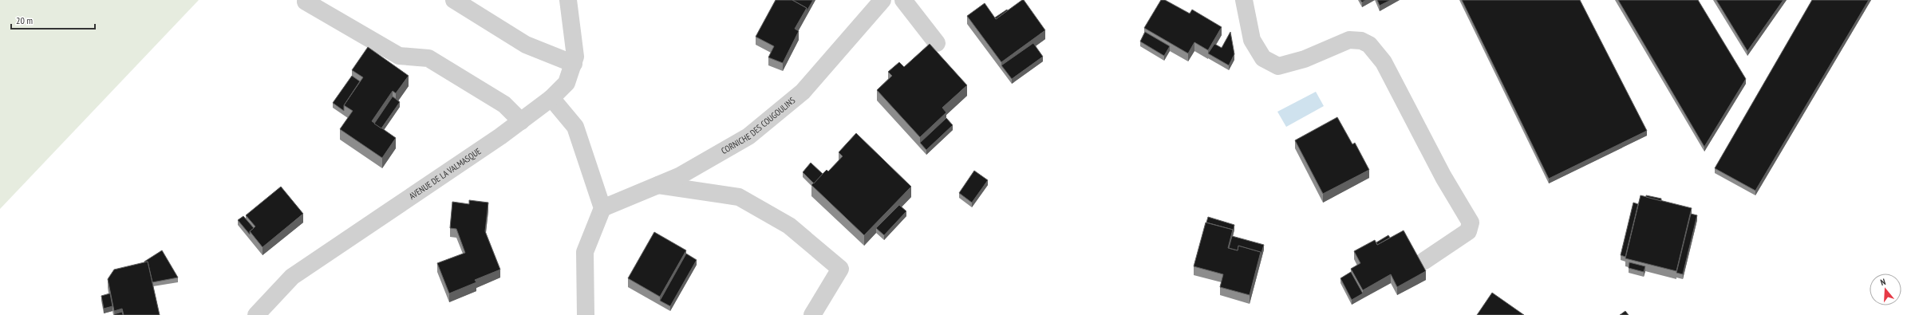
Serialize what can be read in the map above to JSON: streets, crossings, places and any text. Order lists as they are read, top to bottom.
{
  "streets": {
    "street": ["CORNICHE DES COUGOULINS", "AVENUE DE LA VALMASQUE"]
  },
  "scale_bar": "20 m",
  "north": "top"
}
